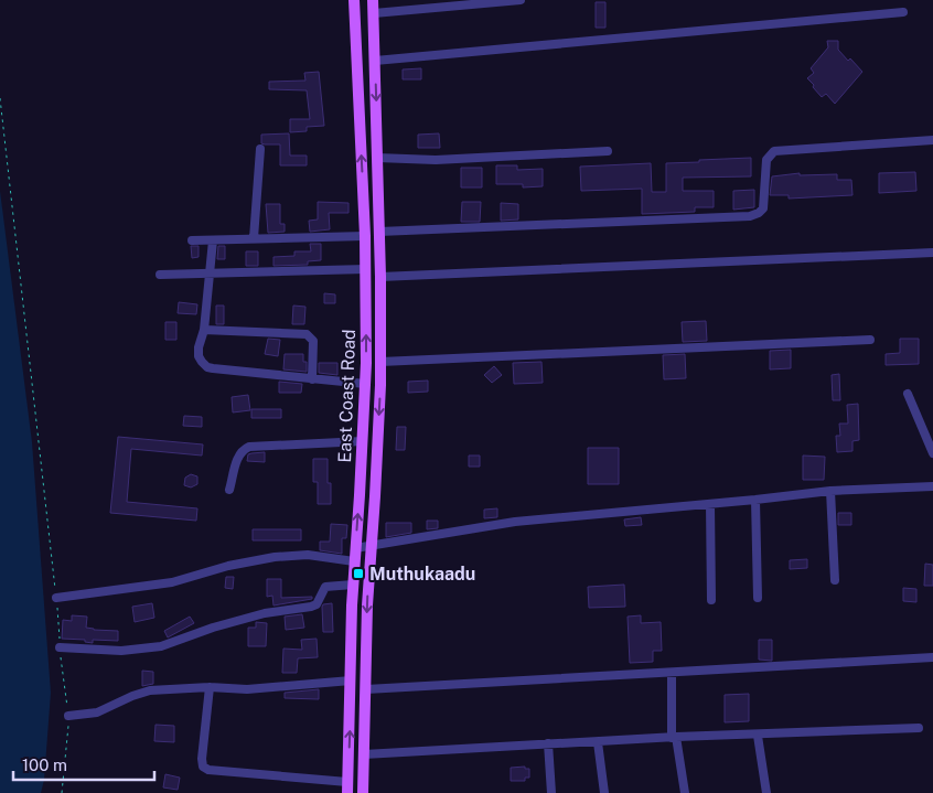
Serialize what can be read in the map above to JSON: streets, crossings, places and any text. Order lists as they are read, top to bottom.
{
  "streets": {
    "main road": ["East Coast Road"]
  },
  "places": {
    "transit": ["Muthukaadu"]
  },
  "scale_bar": "100 m"
}
